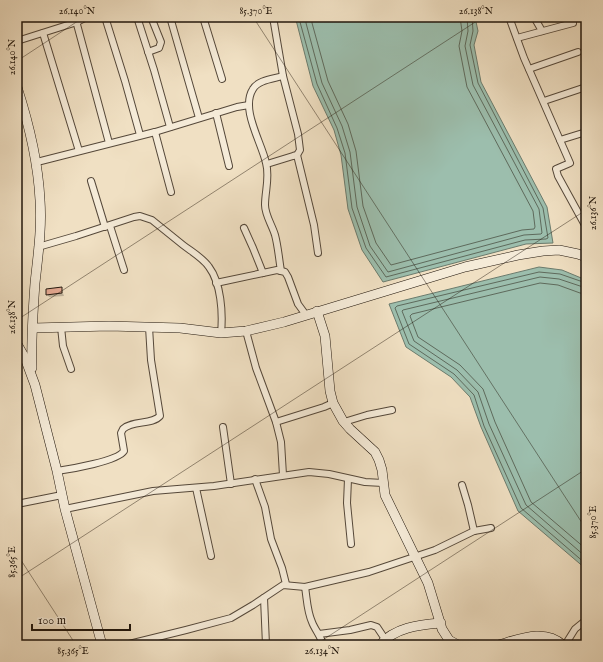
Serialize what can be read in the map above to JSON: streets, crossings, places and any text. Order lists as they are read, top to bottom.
{
  "scale_bar": "100 m",
  "coordinates": [
    "26.140°N",
    "85.370°E",
    "26.138°N",
    "26.136°N",
    "85.365°E",
    "26.134°N"
  ]
}
